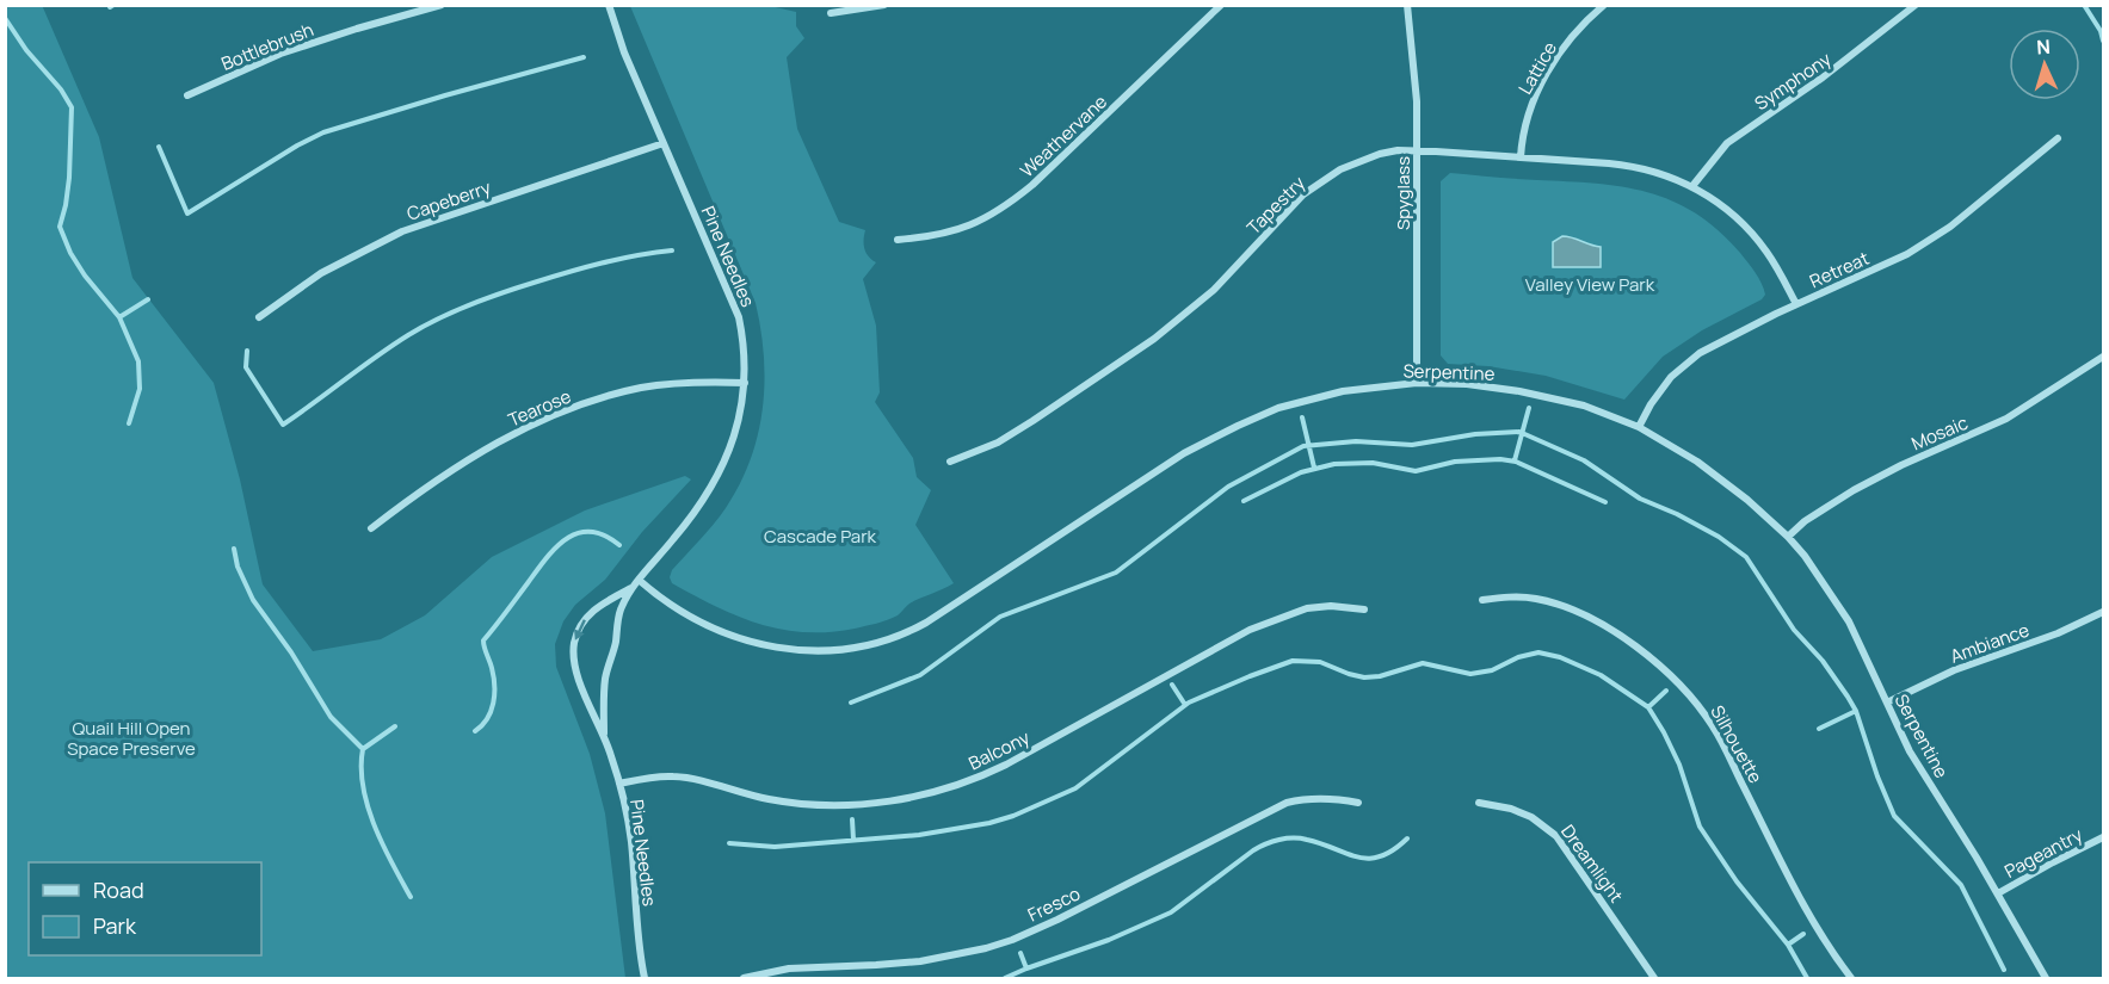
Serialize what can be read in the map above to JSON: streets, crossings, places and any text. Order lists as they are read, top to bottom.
{
  "streets": {
    "street": [
      "Bottlebrush",
      "Lattice",
      "Symphony",
      "Weathervane",
      "Spyglass",
      "Capeberry",
      "Tapestry",
      "Pine Needles",
      "Retreat",
      "Serpentine",
      "Tearose",
      "Mosaic",
      "Ambiance",
      "Silhouette",
      "Balcony",
      "Pageantry",
      "Dreamlight",
      "Fresco"
    ]
  },
  "crossings": [
    ["Lattice", "Tapestry"],
    ["Symphony", "Tapestry"],
    ["Spyglass", "Tapestry"],
    ["Spyglass", "Serpentine"],
    ["Capeberry", "Pine Needles"],
    ["Tapestry", "Retreat"],
    ["Pine Needles", "Serpentine"],
    ["Pine Needles", "Tearose"],
    ["Pine Needles", "Balcony"],
    ["Retreat", "Serpentine"],
    ["Serpentine", "Mosaic"],
    ["Serpentine", "Ambiance"],
    ["Serpentine", "Pageantry"]
  ],
  "parks": ["Valley View Park", "Cascade Park", "Quail Hill Open Space Preserve"],
  "legend": ["Road", "Park"],
  "north": "top"
}
